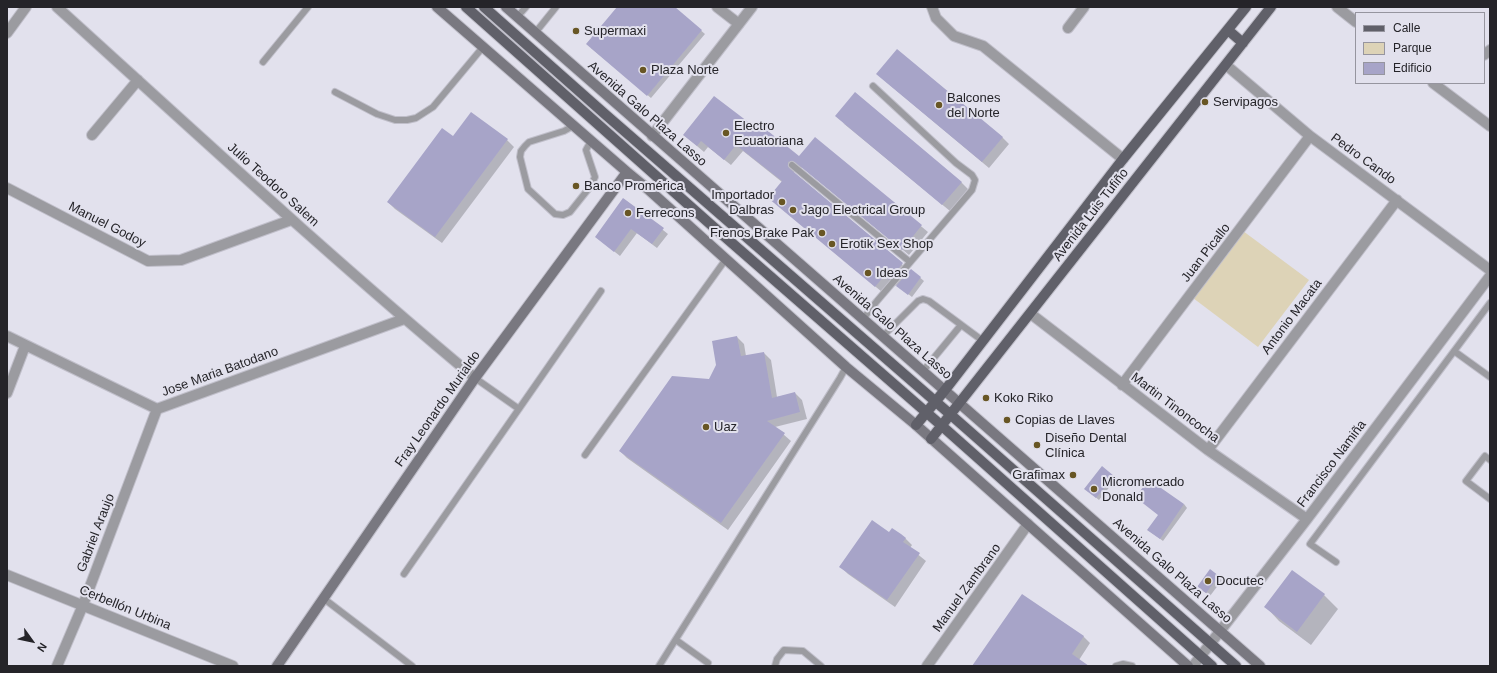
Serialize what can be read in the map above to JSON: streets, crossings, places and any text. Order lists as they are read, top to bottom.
{
  "streets": {
    "main road": ["Avenida Galo Plaza Lasso", "Avenida Luis Tufiño", "Fray Leonardo Murialdo"],
    "street": [
      "Pedro Cando",
      "Julio Teodoro Salem",
      "Manuel Godoy",
      "Juan Picallo",
      "Antonio Macata",
      "Jose Maria Batodano",
      "Martin Tinoncocha",
      "Francisco Namiña",
      "Gabriel Araujo",
      "Manuel Zambrano",
      "Cerbellón Urbina"
    ]
  },
  "crossings": [
    ["Avenida Galo Plaza Lasso", "Avenida Luis Tufiño"],
    ["Avenida Galo Plaza Lasso", "Francisco Namiña"],
    ["Pedro Cando", "Avenida Luis Tufiño"],
    ["Pedro Cando", "Juan Picallo"],
    ["Pedro Cando", "Antonio Macata"],
    ["Julio Teodoro Salem", "Manuel Godoy"],
    ["Julio Teodoro Salem", "Jose Maria Batodano"],
    ["Julio Teodoro Salem", "Fray Leonardo Murialdo"],
    ["Avenida Luis Tufiño", "Martin Tinoncocha"],
    ["Juan Picallo", "Martin Tinoncocha"],
    ["Antonio Macata", "Martin Tinoncocha"],
    ["Jose Maria Batodano", "Gabriel Araujo"],
    ["Martin Tinoncocha", "Francisco Namiña"],
    ["Gabriel Araujo", "Cerbellón Urbina"]
  ],
  "places": [
    "Supermaxi",
    "Plaza Norte",
    "Servipagos",
    "Balcones del Norte",
    "Electro Ecuatoriana",
    "Banco Promérica",
    "Importador Dalbras",
    "Jago Electrical Group",
    "Ferrecons",
    "Frenos Brake Pak",
    "Erotik Sex Shop",
    "Ideas",
    "Koko Riko",
    "Copias de Llaves",
    "Uaz",
    "Diseño Dental Clínica",
    "Grafimax",
    "Micromercado Donald",
    "Docutec"
  ],
  "legend": ["Calle", "Parque", "Edificio"],
  "north": "bottom right"
}
